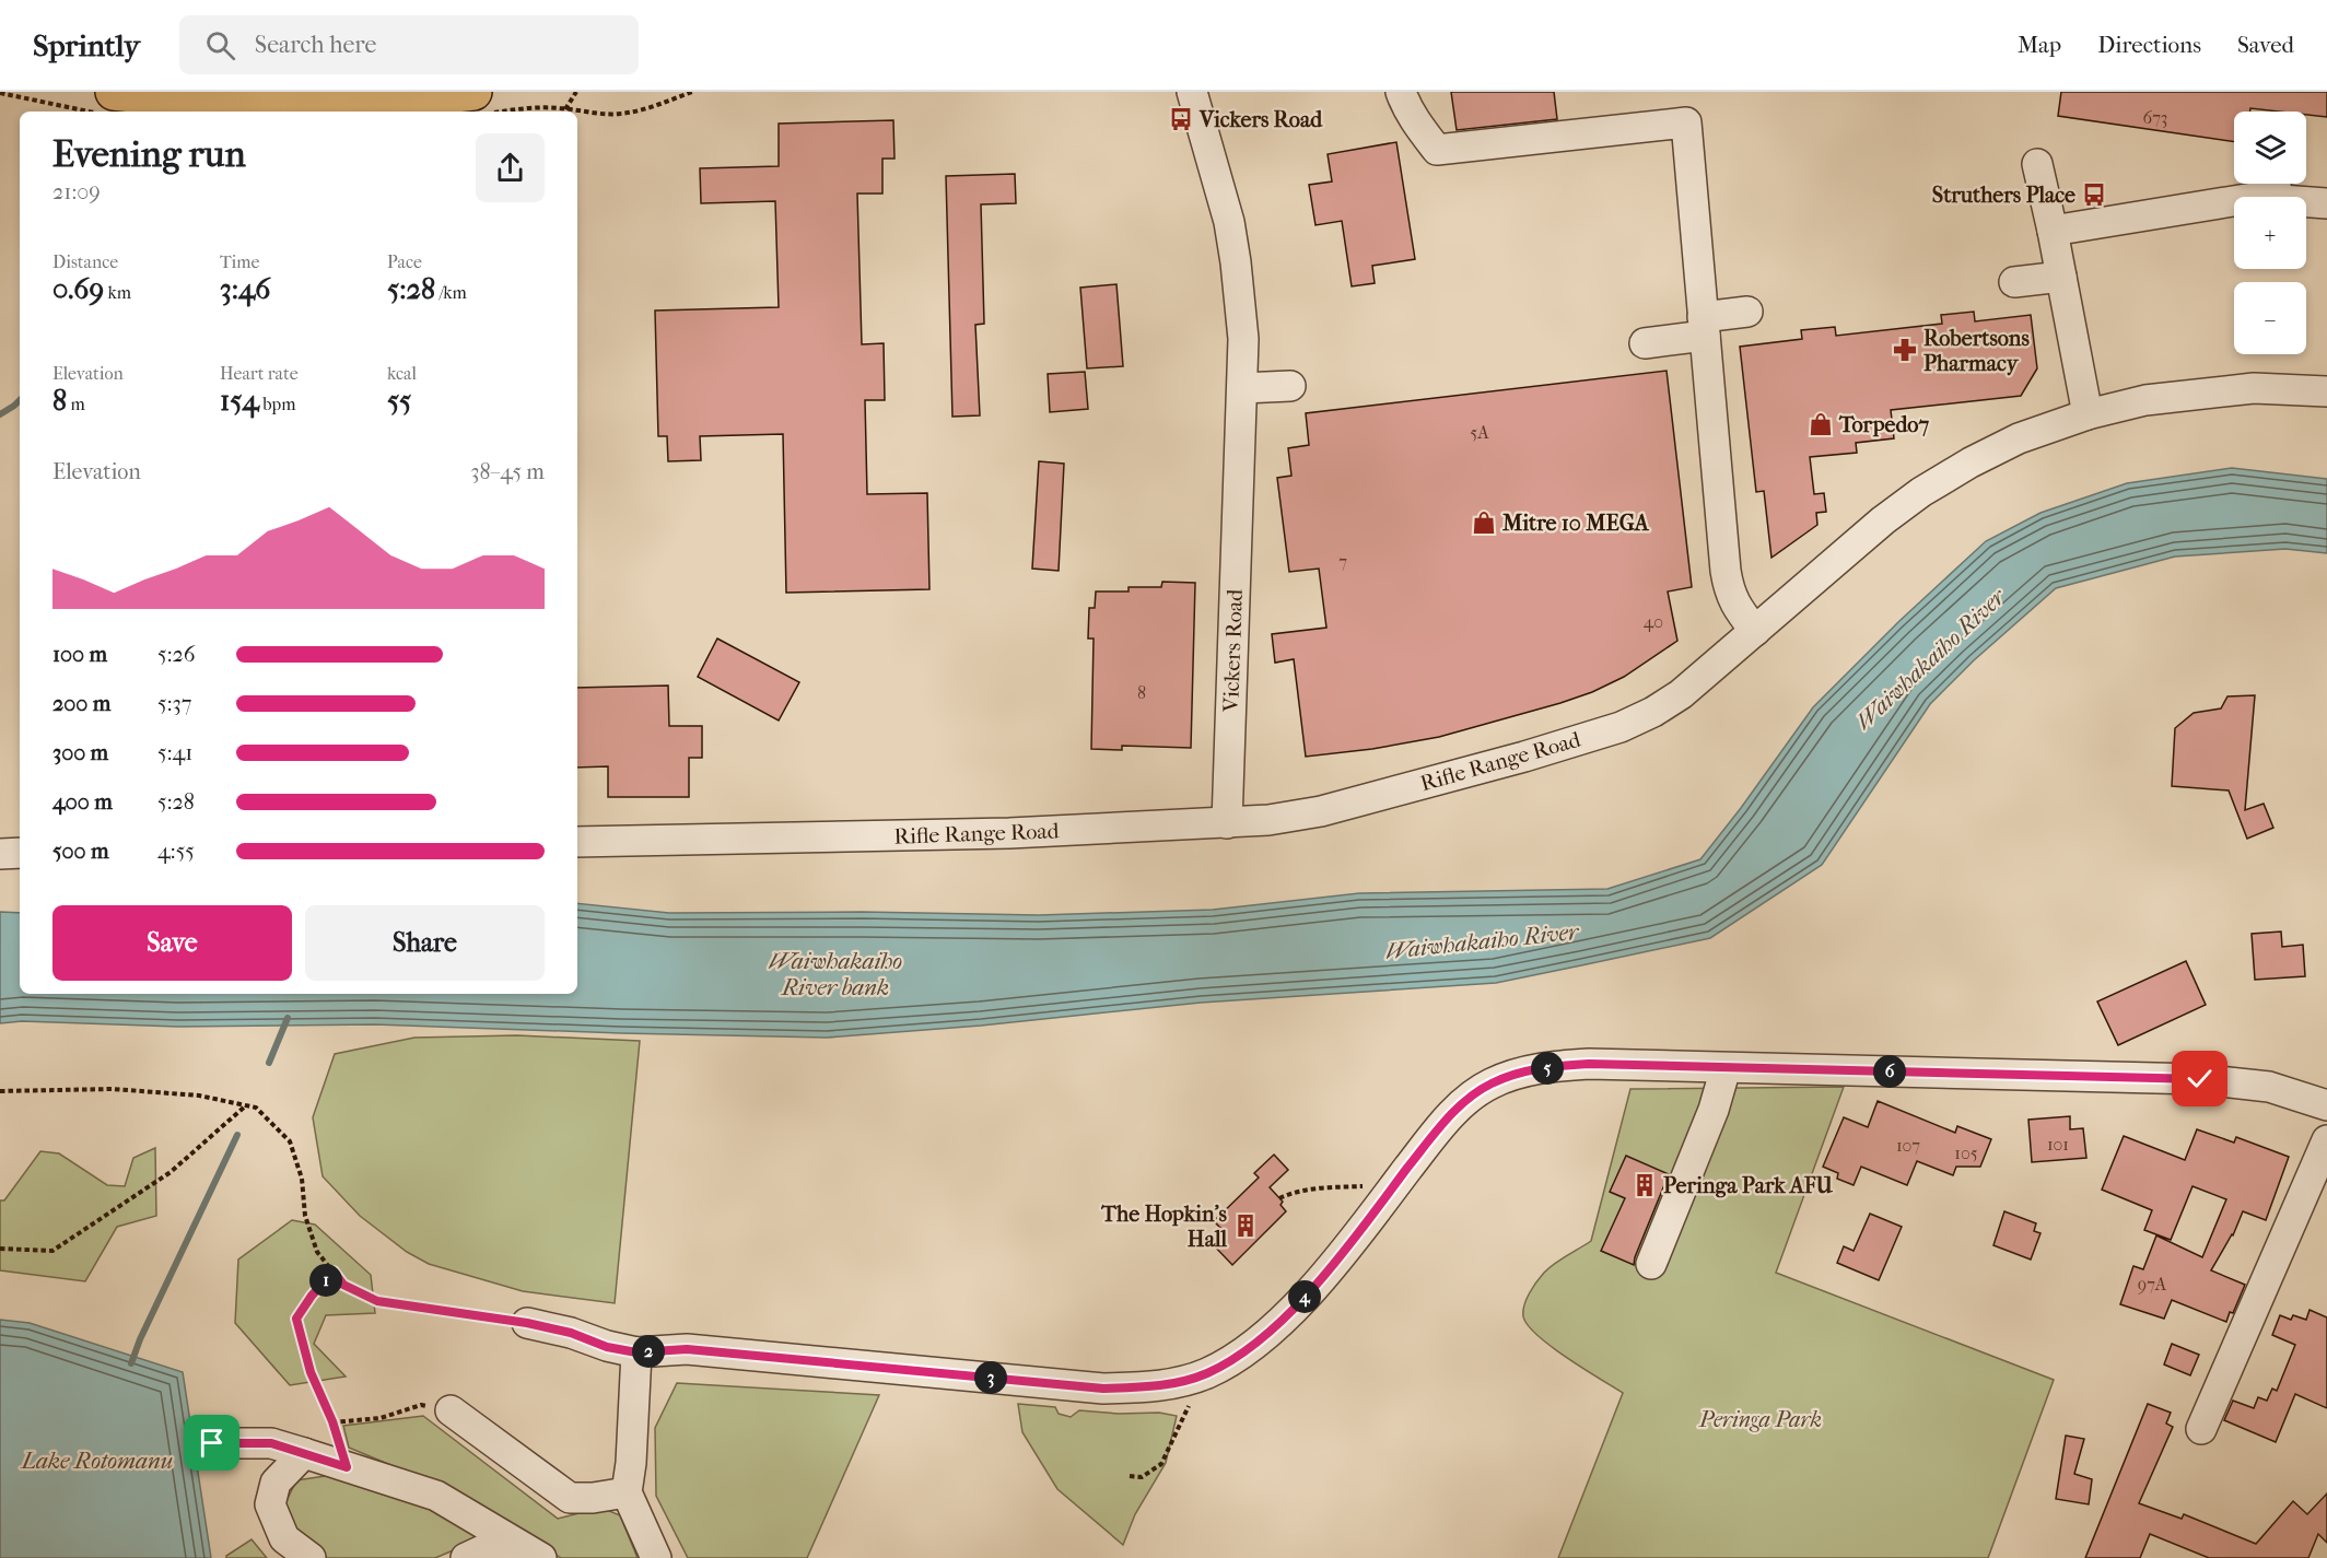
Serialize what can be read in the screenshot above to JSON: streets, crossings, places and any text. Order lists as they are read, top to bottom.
{
  "streets": {
    "street": ["Vickers Road", "Rifle Range Road"]
  },
  "crossings": [
    ["Vickers Road", "Rifle Range Road"]
  ],
  "water": ["Waiwhakaiho River", "Waiwhakaiho River bank", "Lake Rotomanu"],
  "parks": ["Peringa Park"],
  "places": {
    "bus stop": ["Vickers Road", "Struthers Place"],
    "pharmacy": ["Robertsons Pharmacy"],
    "shop": ["Torpedo7", "Mitre 10 MEGA"],
    "building": ["Peringa Park AFU", "The Hopkin's Hall"]
  },
  "house_numbers": [
    "673",
    "5A",
    "7",
    "40",
    "8",
    "101",
    "107",
    "105",
    "97A"
  ],
  "page": {
    "header": "Sprintly",
    "search": "Search here",
    "nav": ["Map", "Directions", "Saved"],
    "map_buttons": ["+", "−"],
    "heading": ["Evening run", "21:09"],
    "stats": [
      ["Distance", "0.69 km"],
      ["Time", "3:46"],
      ["Pace", "5:28 /km"],
      ["Elevation", "8 m"],
      ["Heart rate", "154 bpm"],
      ["kcal", "55"]
    ],
    "chart": ["Elevation", "38–45 m"],
    "list": [
      {
        "name": "100 m",
        "note": "5:26"
      },
      {
        "name": "200 m",
        "note": "5:37"
      },
      {
        "name": "300 m",
        "note": "5:41"
      },
      {
        "name": "400 m",
        "note": "5:28"
      },
      {
        "name": "500 m",
        "note": "4:55"
      }
    ],
    "buttons": ["Save", "Share"],
    "pins": [
      "5",
      "6",
      "1",
      "4",
      "2",
      "3"
    ]
  }
}
